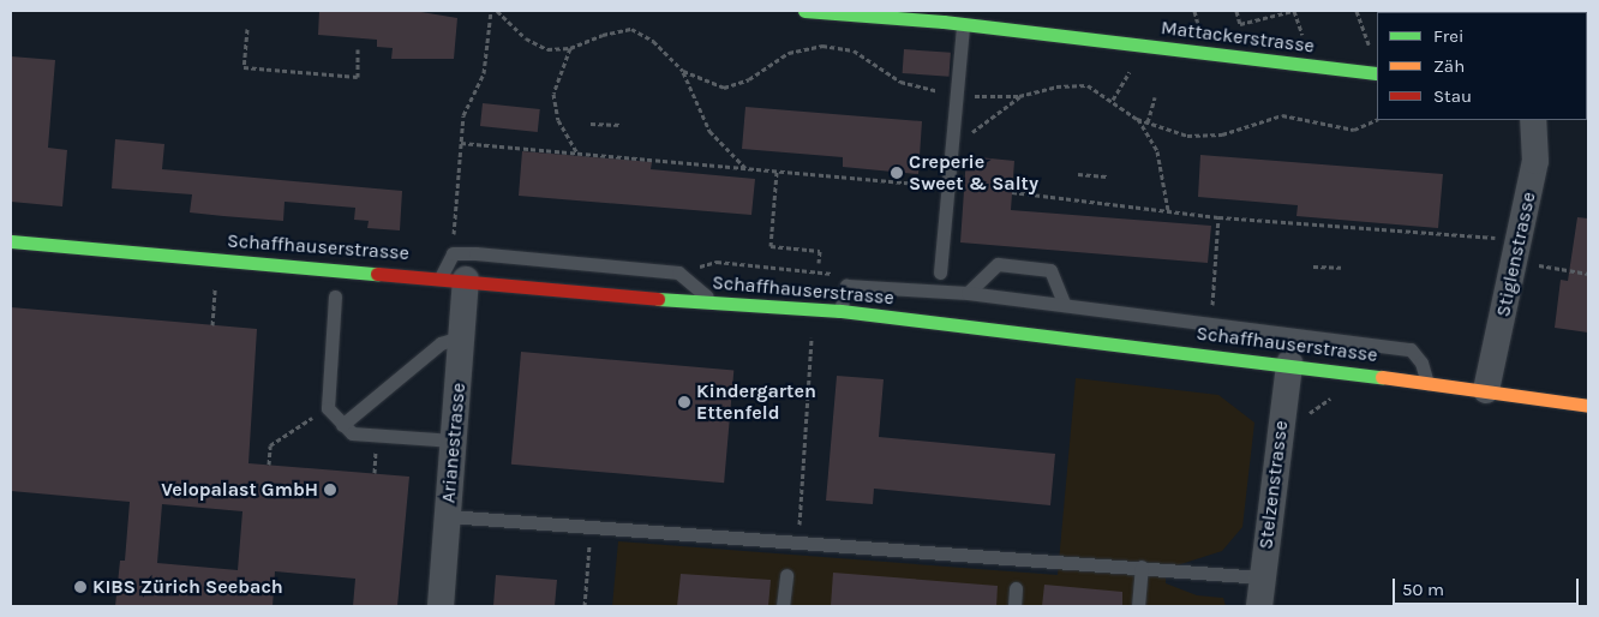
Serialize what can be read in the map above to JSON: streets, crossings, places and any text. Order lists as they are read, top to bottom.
{
  "streets": {
    "main road": ["Mattackerstrasse", "Schaffhauserstrasse"],
    "street": ["Stiglenstrasse", "Arianestrasse", "Stelzenstrasse"]
  },
  "crossings": [
    ["Schaffhauserstrasse", "Stiglenstrasse"],
    ["Schaffhauserstrasse", "Arianestrasse"],
    ["Schaffhauserstrasse", "Stelzenstrasse"]
  ],
  "places": [
    "Creperie Sweet & Salty",
    "Kindergarten Ettenfeld",
    "Velopalast GmbH",
    "KIBS Zürich Seebach"
  ],
  "legend": ["Frei", "Zäh", "Stau"],
  "scale_bar": "50 m"
}
